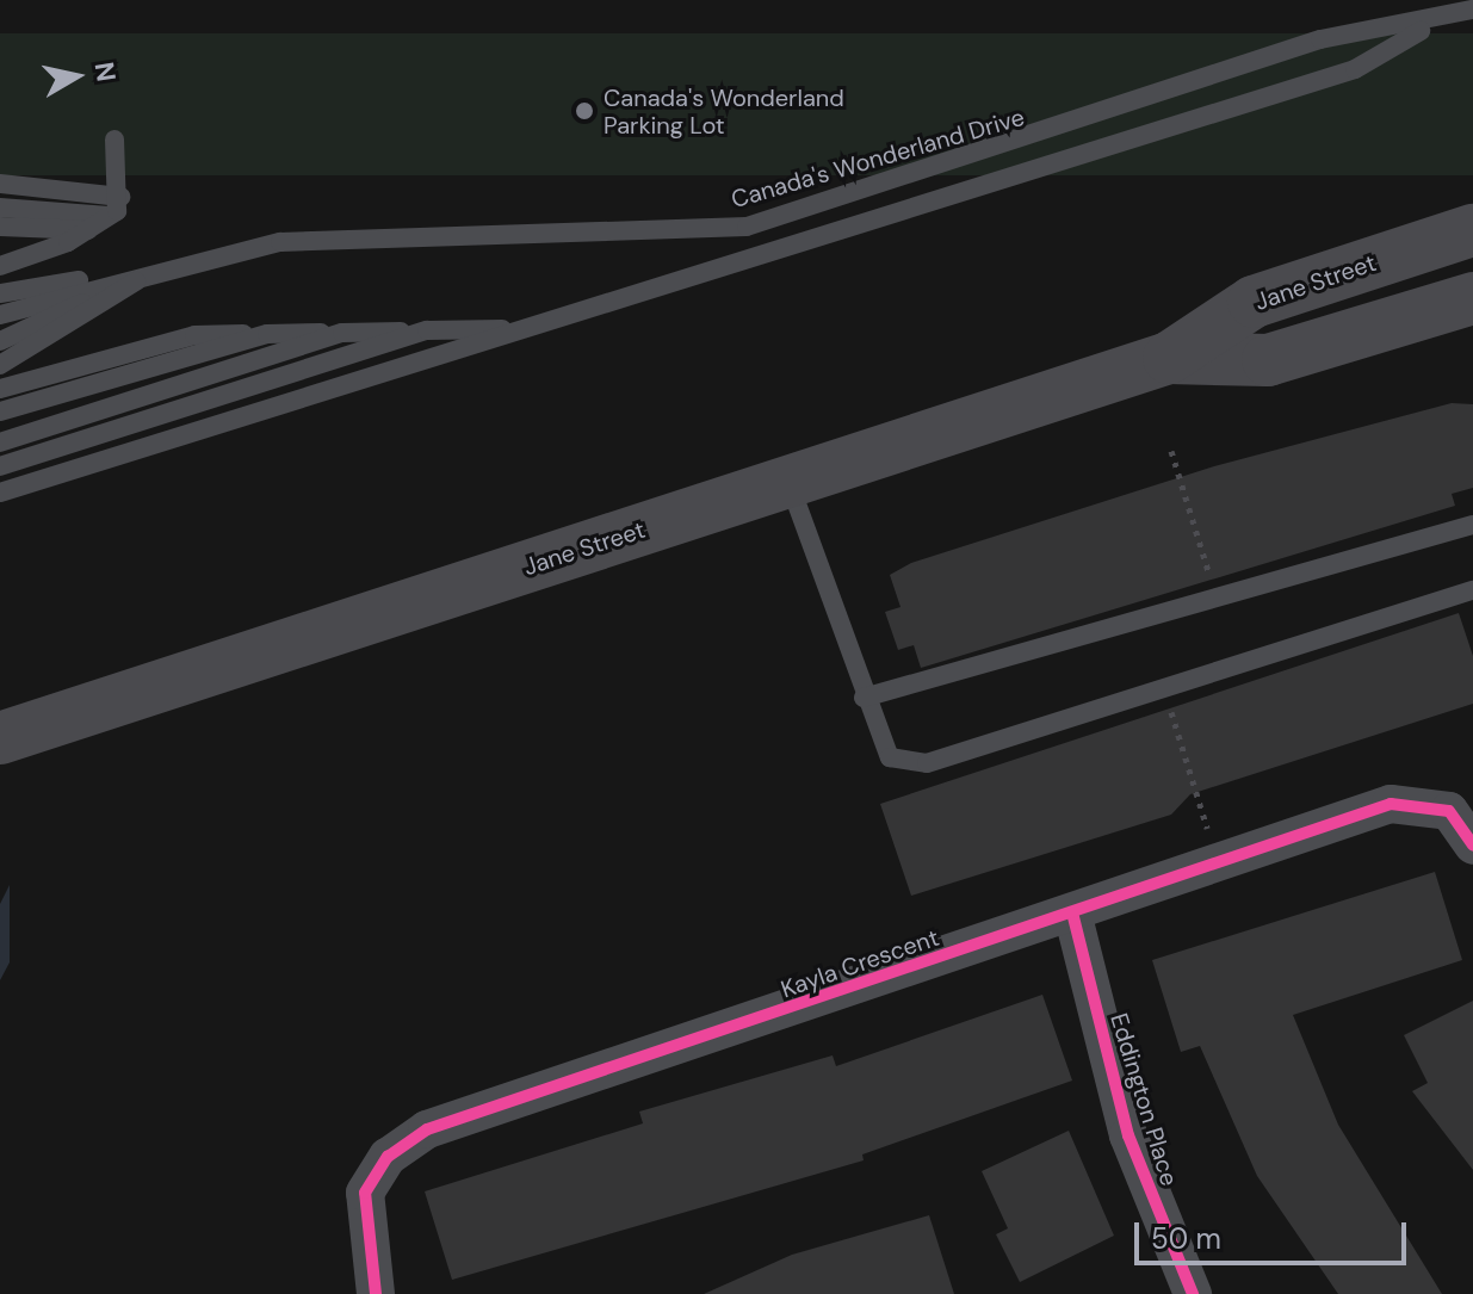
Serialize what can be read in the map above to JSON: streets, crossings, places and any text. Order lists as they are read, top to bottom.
{
  "streets": {
    "main road": ["Jane Street"],
    "street": ["Kayla Crescent", "Eddington Place"],
    "lane": ["Canada's Wonderland Drive"]
  },
  "crossings": [
    ["Kayla Crescent", "Eddington Place"]
  ],
  "places": ["Canada's Wonderland Parking Lot"],
  "scale_bar": "50 m",
  "north": "right"
}
